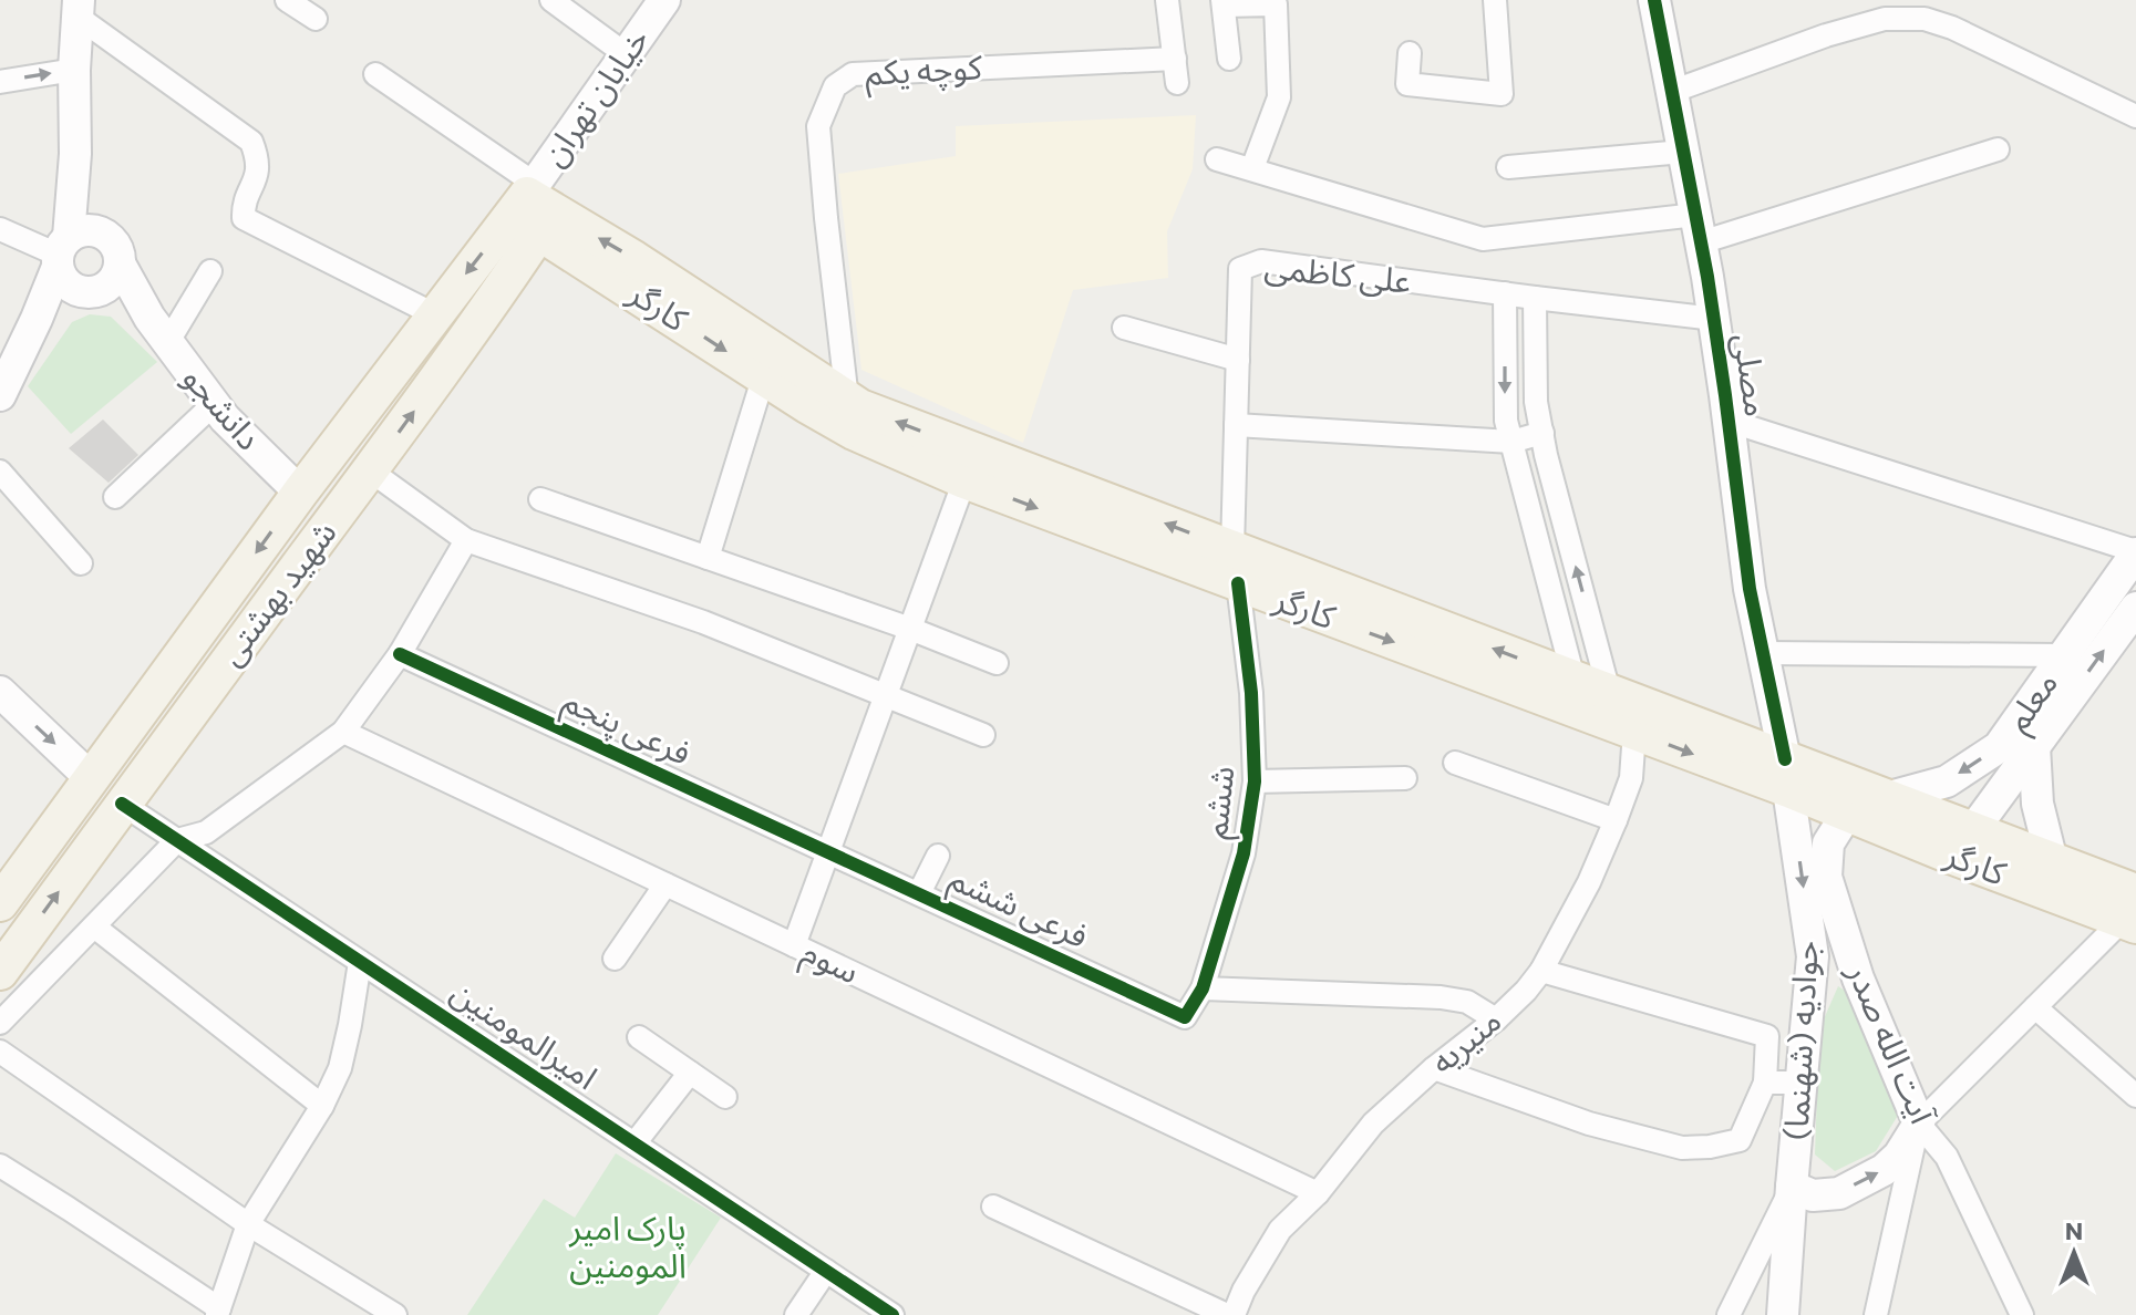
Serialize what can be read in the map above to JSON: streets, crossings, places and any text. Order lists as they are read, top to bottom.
{
  "streets": {
    "main road": ["کارگر", "شهید بهشتی"],
    "street": [
      "کوچه یکم",
      "خیابان تهران",
      "علی کاظمی",
      "مصلی",
      "دانشجو",
      "معلم",
      "فرعی پنجم",
      "ششم",
      "فرعی ششم",
      "سوم",
      "امیرالمومنین",
      "جوادیه (شهنما)",
      "منیریه",
      "آیت الله صدر"
    ]
  },
  "crossings": [
    ["کوچه یکم", "کارگر"],
    ["خیابان تهران", "کارگر"],
    ["خیابان تهران", "شهید بهشتی"],
    ["علی کاظمی", "کارگر"],
    ["علی کاظمی", "مصلی"],
    ["علی کاظمی", "ششم"],
    ["کارگر", "مصلی"],
    ["کارگر", "شهید بهشتی"],
    ["کارگر", "معلم"],
    ["کارگر", "ششم"],
    ["کارگر", "جوادیه (شهنما)"],
    ["کارگر", "منیریه"],
    ["کارگر", "آیت الله صدر"],
    ["مصلی", "جوادیه (شهنما)"],
    ["دانشجو", "شهید بهشتی"],
    ["شهید بهشتی", "امیرالمومنین"],
    ["فرعی پنجم", "فرعی ششم"],
    ["ششم", "فرعی ششم"],
    ["سوم", "منیریه"]
  ],
  "parks": ["پارک امیر المومنین"],
  "north": "top"
}
